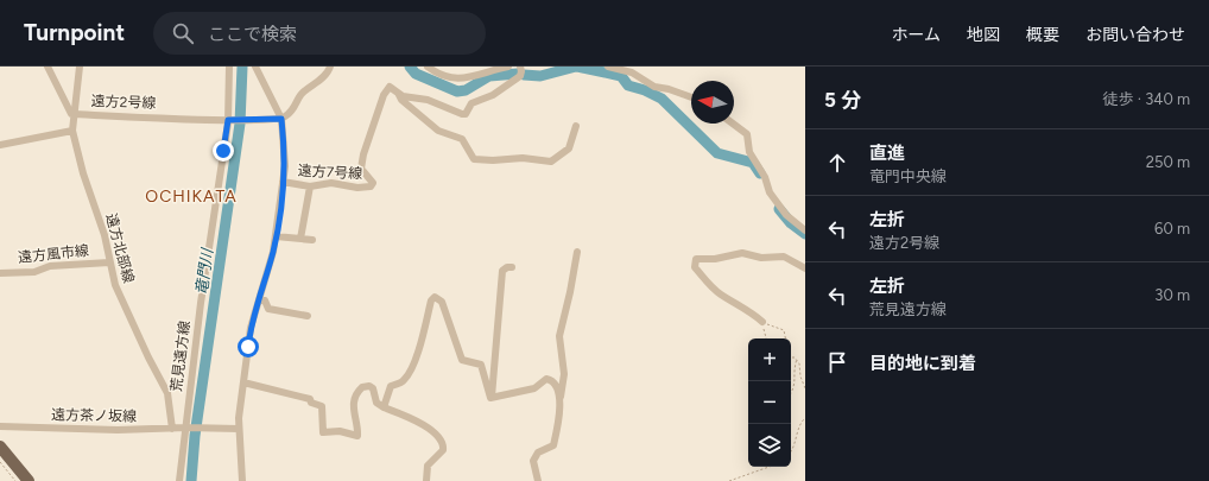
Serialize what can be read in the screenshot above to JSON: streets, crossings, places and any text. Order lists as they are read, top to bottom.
{
  "streets": {
    "street": [
      "遠方2号線",
      "遠方7号線",
      "遠方北部線",
      "遠方風市線",
      "荒見遠方線",
      "遠方茶ノ坂線"
    ]
  },
  "crossings": [
    ["遠方2号線", "遠方北部線"],
    ["遠方2号線", "荒見遠方線"],
    ["遠方北部線", "遠方風市線"],
    ["遠方北部線", "遠方茶ノ坂線"],
    ["荒見遠方線", "遠方茶ノ坂線"]
  ],
  "districts": ["OCHIKATA"],
  "water": ["竜門川"],
  "north": "left",
  "page": {
    "header": "Turnpoint",
    "search": "ここで検索",
    "nav": [
      "ホーム",
      "地図",
      "概要",
      "お問い合わせ"
    ],
    "heading": ["5 分", "徒歩 · 340 m"],
    "list": [
      ["直進", "竜門中央線", "250 m"],
      ["左折", "遠方2号線", "60 m"],
      ["左折", "荒見遠方線", "30 m"],
      "目的地に到着"
    ],
    "map_buttons": ["+", "−"]
  }
}
